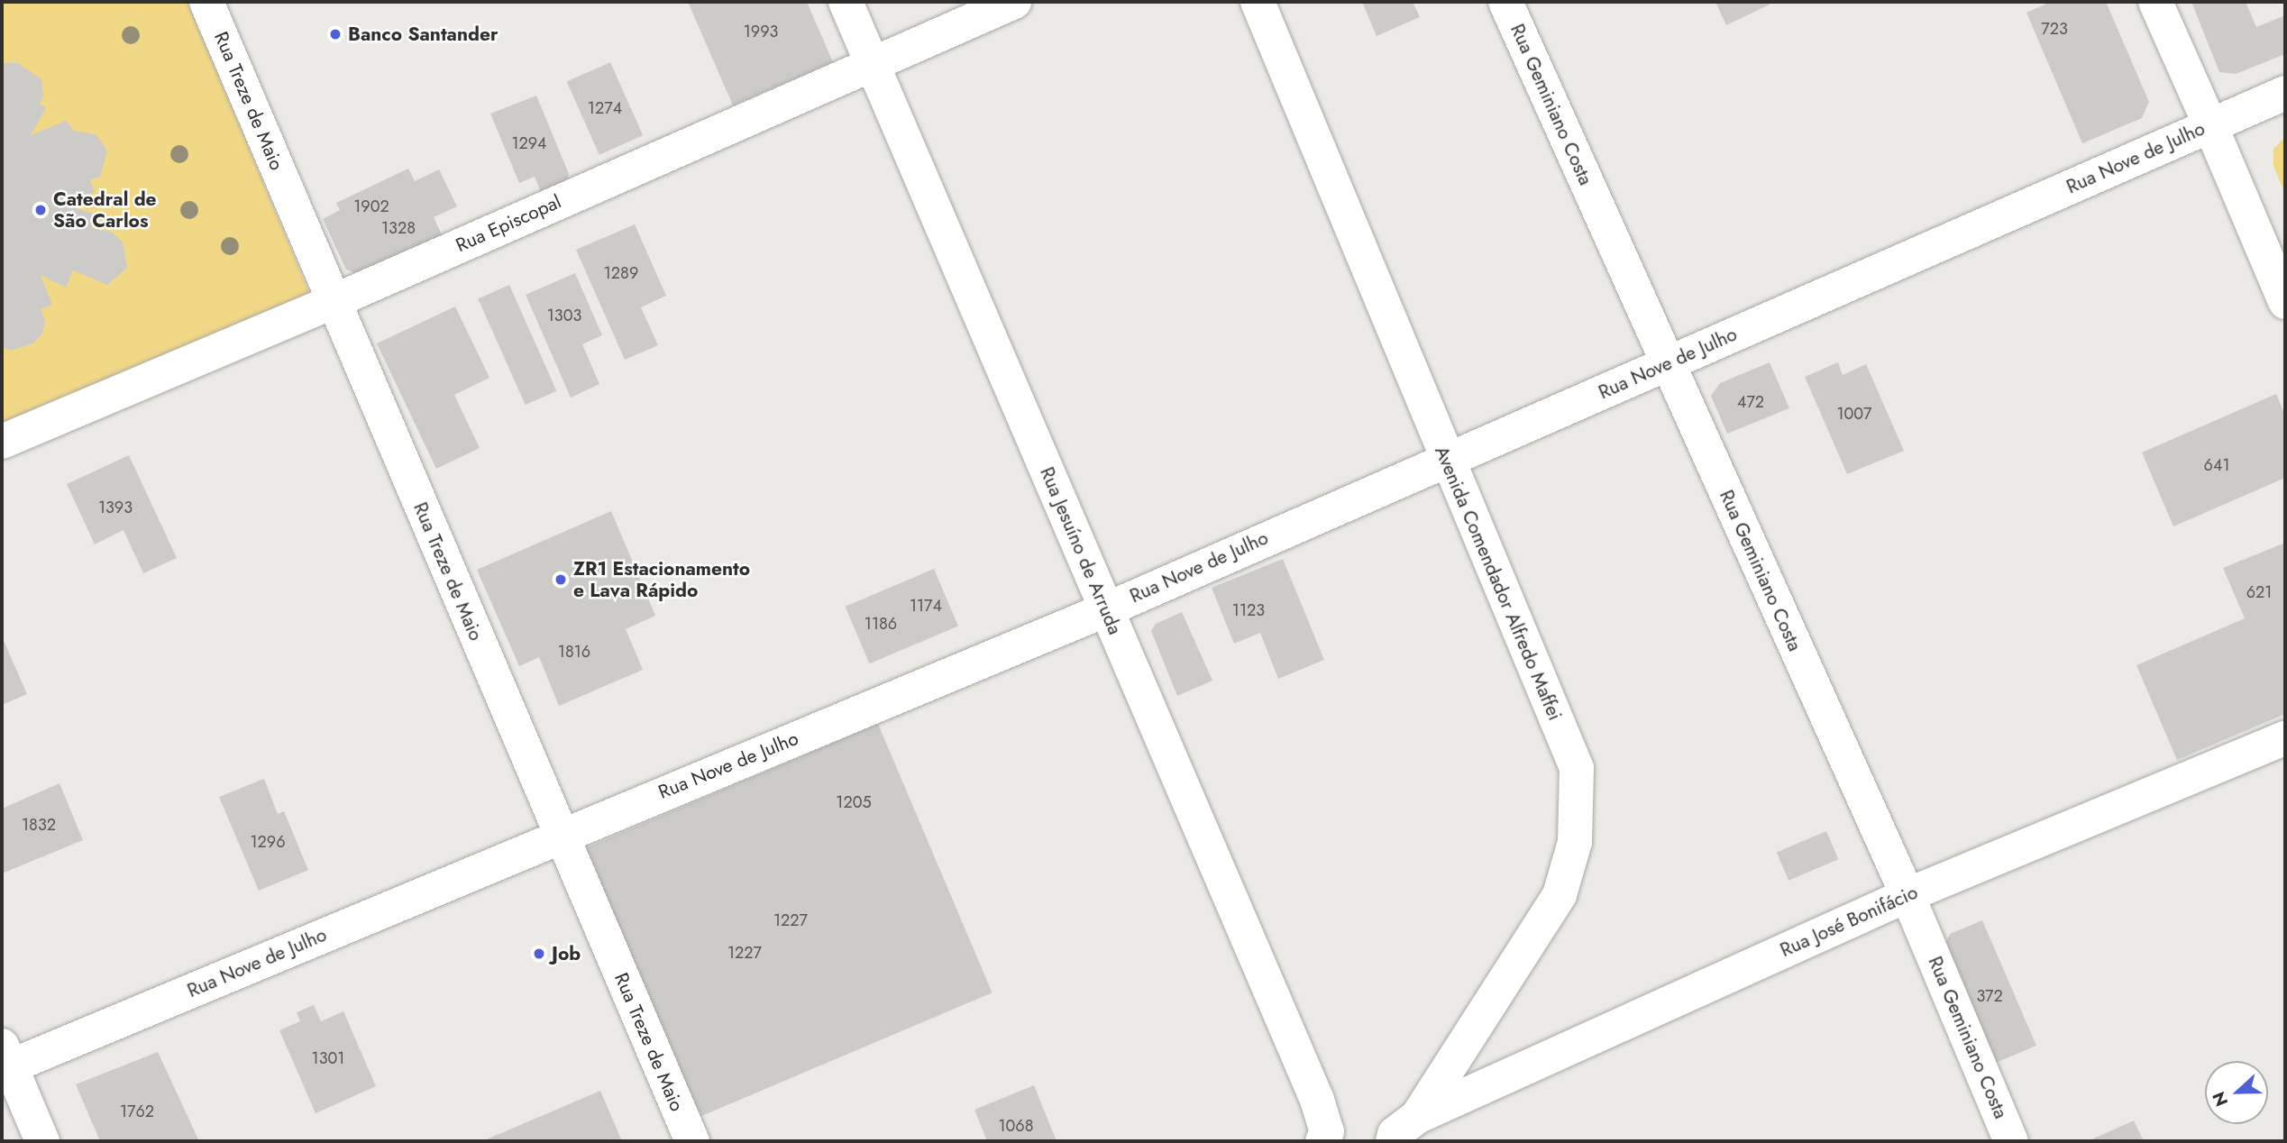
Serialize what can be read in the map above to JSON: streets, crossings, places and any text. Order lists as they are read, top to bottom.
{
  "streets": {
    "main road": [
      "Rua Treze de Maio",
      "Rua Geminiano Costa",
      "Rua Nove de Julho",
      "Rua Episcopal",
      "Rua Jesuíno de Arruda",
      "Avenida Comendador Alfredo Maffei",
      "Rua José Bonifácio"
    ]
  },
  "crossings": [
    ["Rua Treze de Maio", "Rua Nove de Julho"],
    ["Rua Treze de Maio", "Rua Episcopal"],
    ["Rua Geminiano Costa", "Rua Nove de Julho"],
    ["Rua Geminiano Costa", "Rua José Bonifácio"],
    ["Rua Nove de Julho", "Rua Jesuíno de Arruda"],
    ["Rua Nove de Julho", "Avenida Comendador Alfredo Maffei"],
    ["Rua Episcopal", "Rua Jesuíno de Arruda"],
    ["Avenida Comendador Alfredo Maffei", "Rua José Bonifácio"]
  ],
  "places": [
    "Banco Santander",
    "Catedral de São Carlos",
    "ZR1 Estacionamento e Lava Rápido",
    "Job"
  ],
  "house_numbers": [
    "723",
    "1993",
    "1274",
    "1294",
    "1902",
    "1328",
    "1289",
    "1303",
    "472",
    "1007",
    "641",
    "1393",
    "621",
    "1174",
    "1123",
    "1186",
    "1816",
    "1205",
    "1832",
    "1296",
    "1227",
    "1227",
    "372",
    "1301",
    "1762",
    "1068"
  ],
  "north": "left"
}
